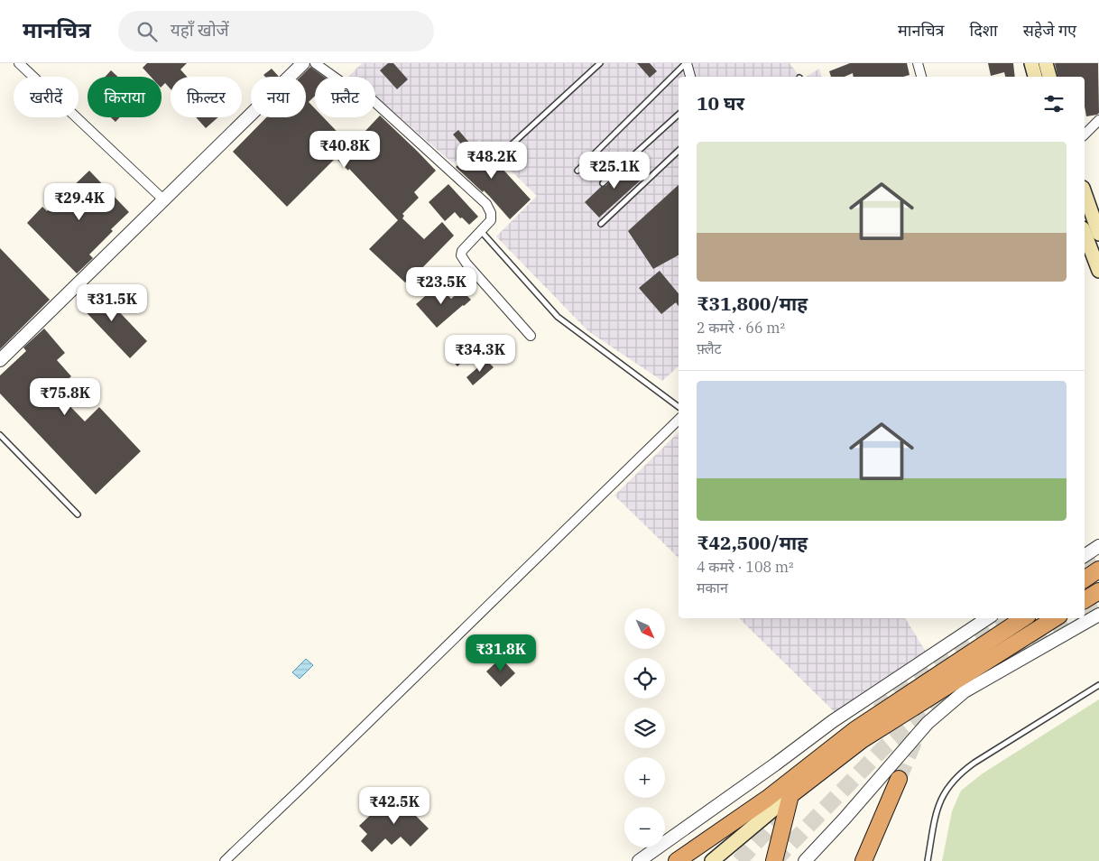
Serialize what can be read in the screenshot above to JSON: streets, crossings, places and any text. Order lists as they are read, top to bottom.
{
  "north": "bottom right",
  "page": {
    "header": "मानचित्र",
    "search": "यहाँ खोजें",
    "nav": ["मानचित्र", "दिशा", "सहेजे गए"],
    "chip": [
      "खरीदें",
      "किराया",
      "फ़िल्टर",
      "नया",
      "फ़्लैट"
    ],
    "heading": "10 घर",
    "price": [
      "₹40.8K",
      "₹48.2K",
      "₹25.1K",
      "₹29.4K",
      "₹23.5K",
      "₹31.5K",
      "₹34.3K",
      "₹75.8K",
      "₹31.8K",
      "₹42.5K"
    ],
    "list": [
      {
        "name": "₹31,800/माह",
        "note": "2 कमरे · 66 m² · फ़्लैट"
      },
      {
        "name": "₹42,500/माह",
        "note": "4 कमरे · 108 m² · मकान"
      }
    ],
    "map_buttons": ["+", "−"]
  }
}
